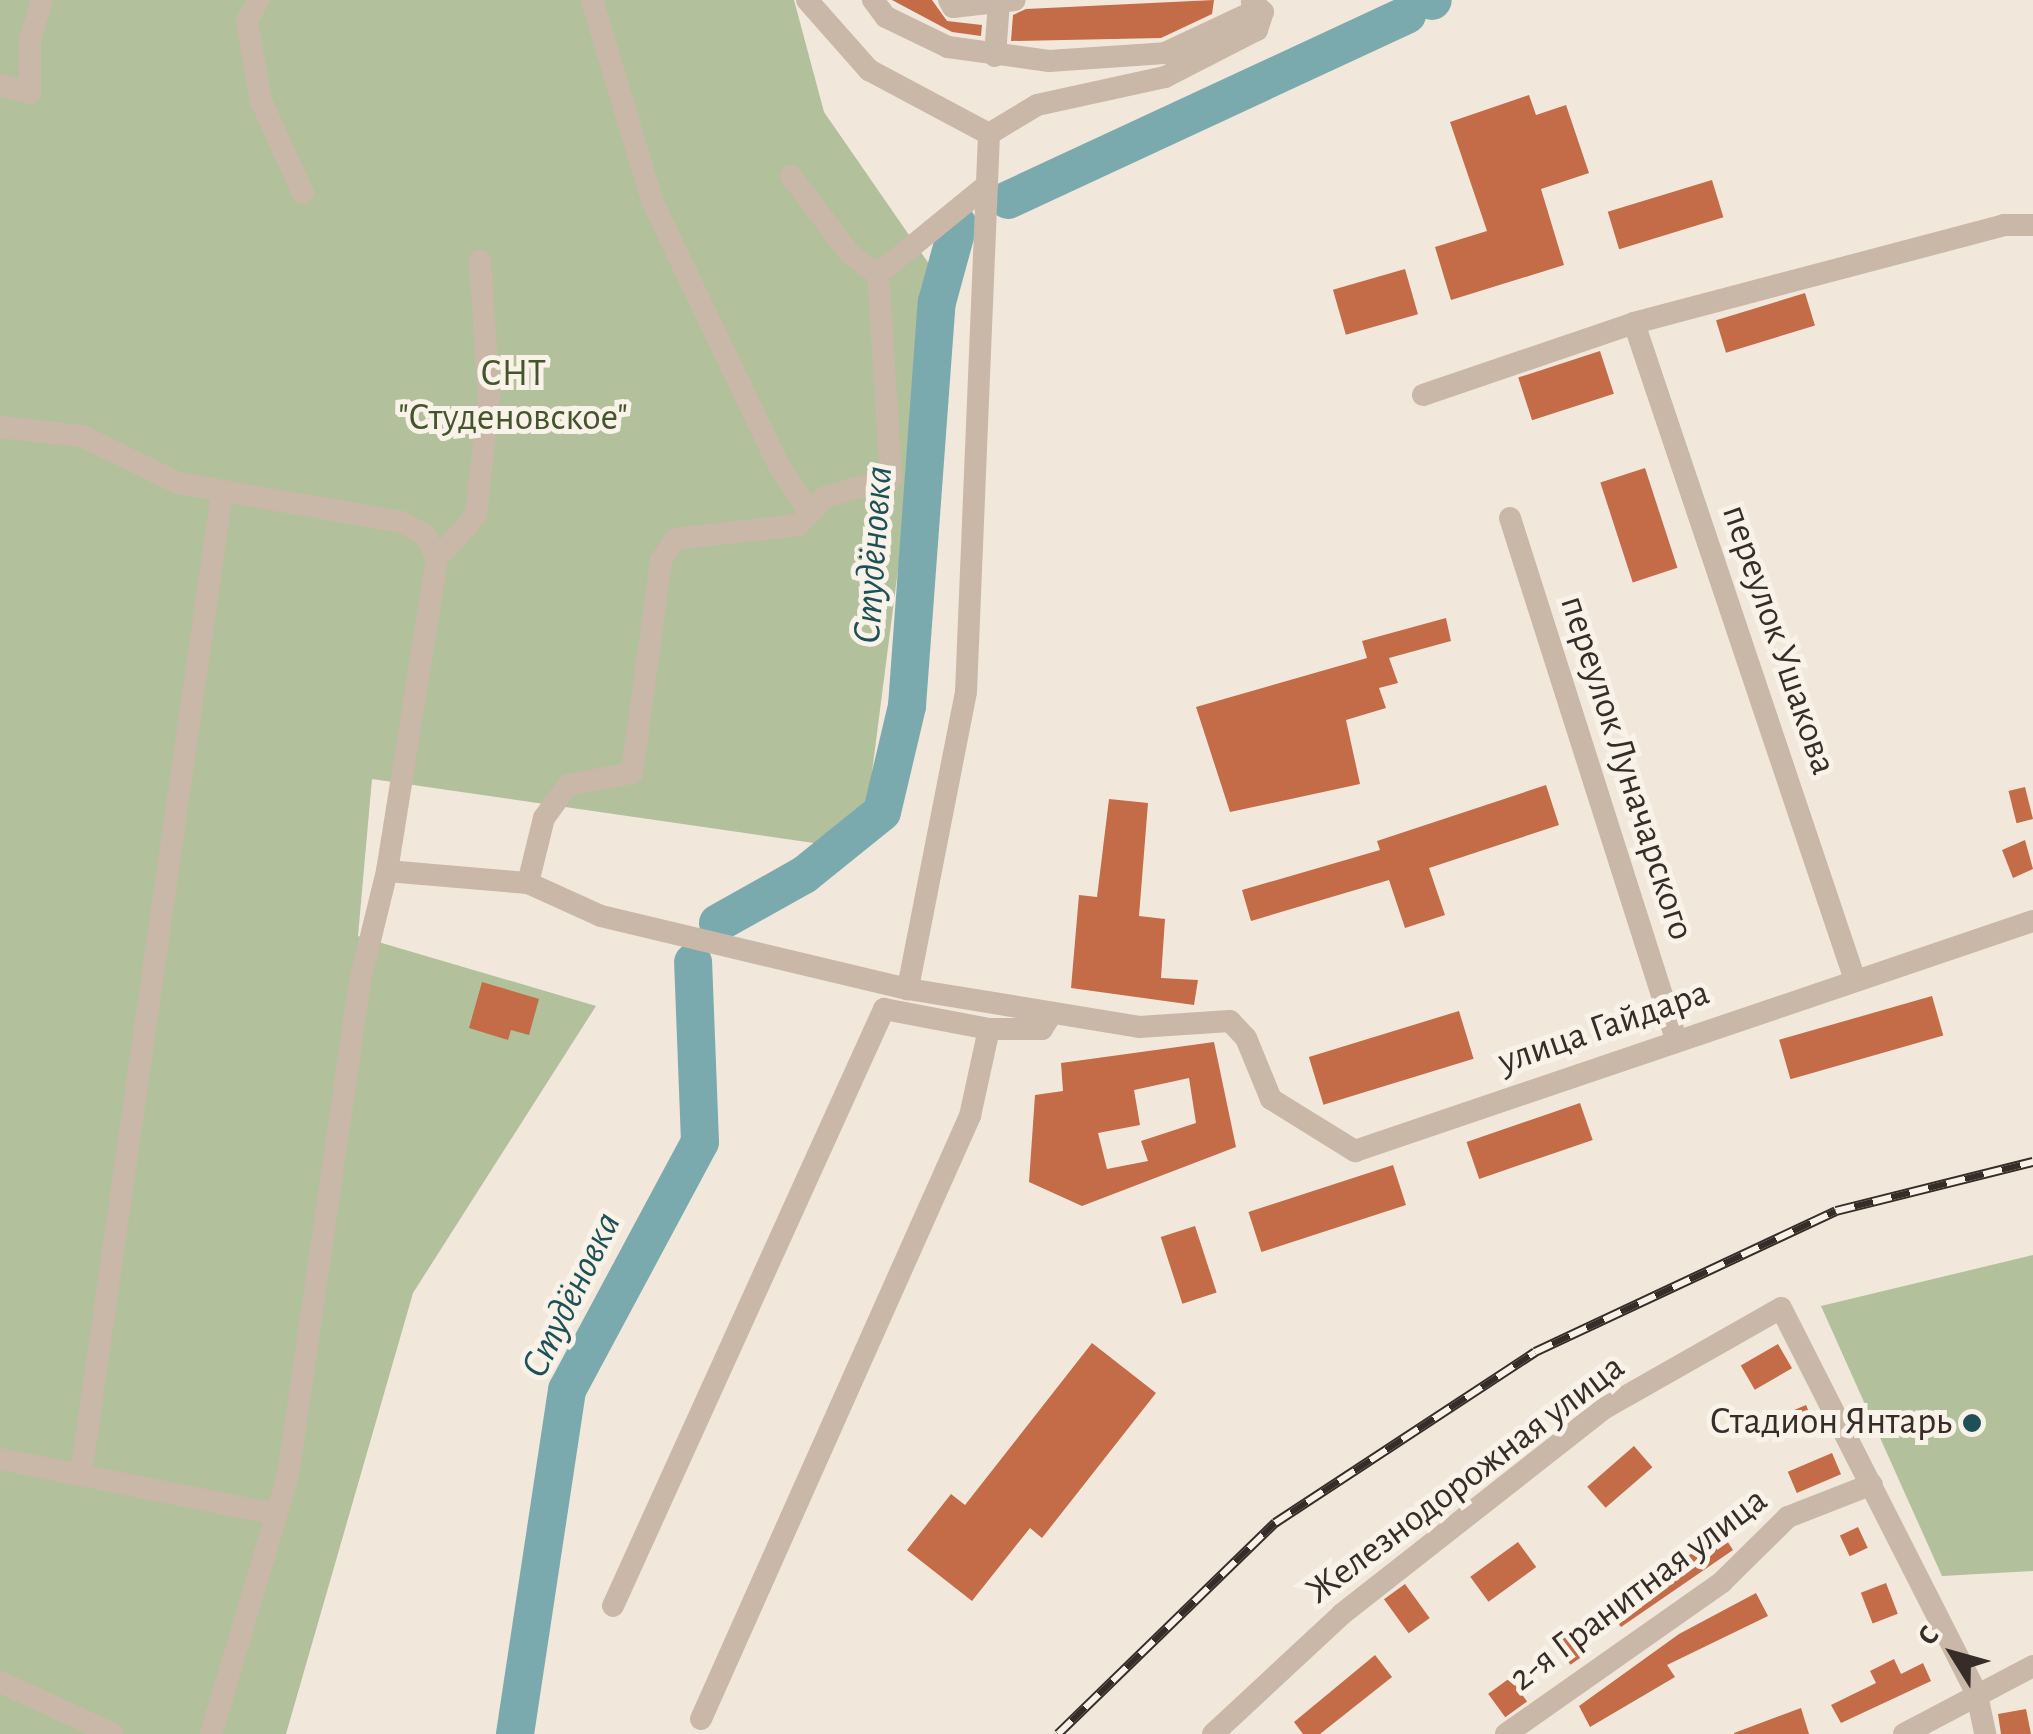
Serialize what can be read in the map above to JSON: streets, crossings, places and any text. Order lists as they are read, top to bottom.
{
  "streets": {
    "street": [
      "переулок Ушакова",
      "переулок Луначарского",
      "улица Гайдара",
      "Железнодорожная улица",
      "2-я Гранитная улица"
    ]
  },
  "crossings": [
    ["переулок Ушакова", "улица Гайдара"],
    ["переулок Луначарского", "улица Гайдара"],
    ["Железнодорожная улица", "2-я Гранитная улица"]
  ],
  "water": ["Студёновка"],
  "parks": ["СНТ \"Студеновское\""],
  "places": ["Стадион Янтарь"],
  "north": "top left"
}
